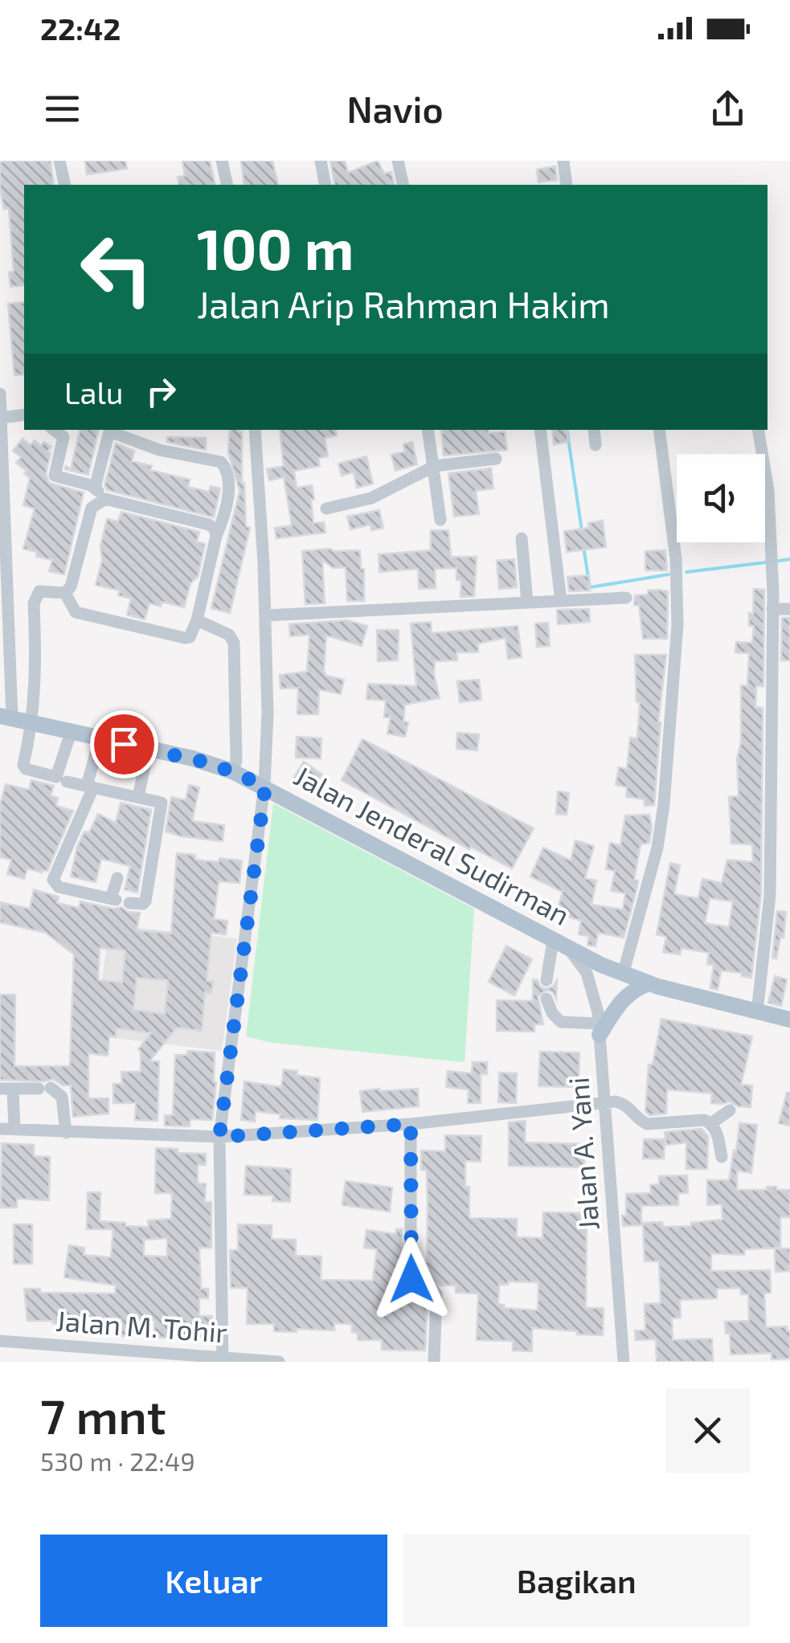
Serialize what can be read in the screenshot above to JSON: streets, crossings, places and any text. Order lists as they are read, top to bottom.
{
  "streets": {
    "main road": ["Jalan Jenderal Sudirman"],
    "street": ["Jalan A. Yani", "Jalan M. Tohir"]
  },
  "crossings": [
    ["Jalan Jenderal Sudirman", "Jalan A. Yani"]
  ],
  "page": {
    "status": "22:42",
    "header": "Navio",
    "turn": ["100 m", "Jalan Arip Rahman Hakim"],
    "then": "Lalu",
    "heading": ["7 mnt", "530 m · 22:49"],
    "buttons": ["Keluar", "Bagikan"]
  }
}
